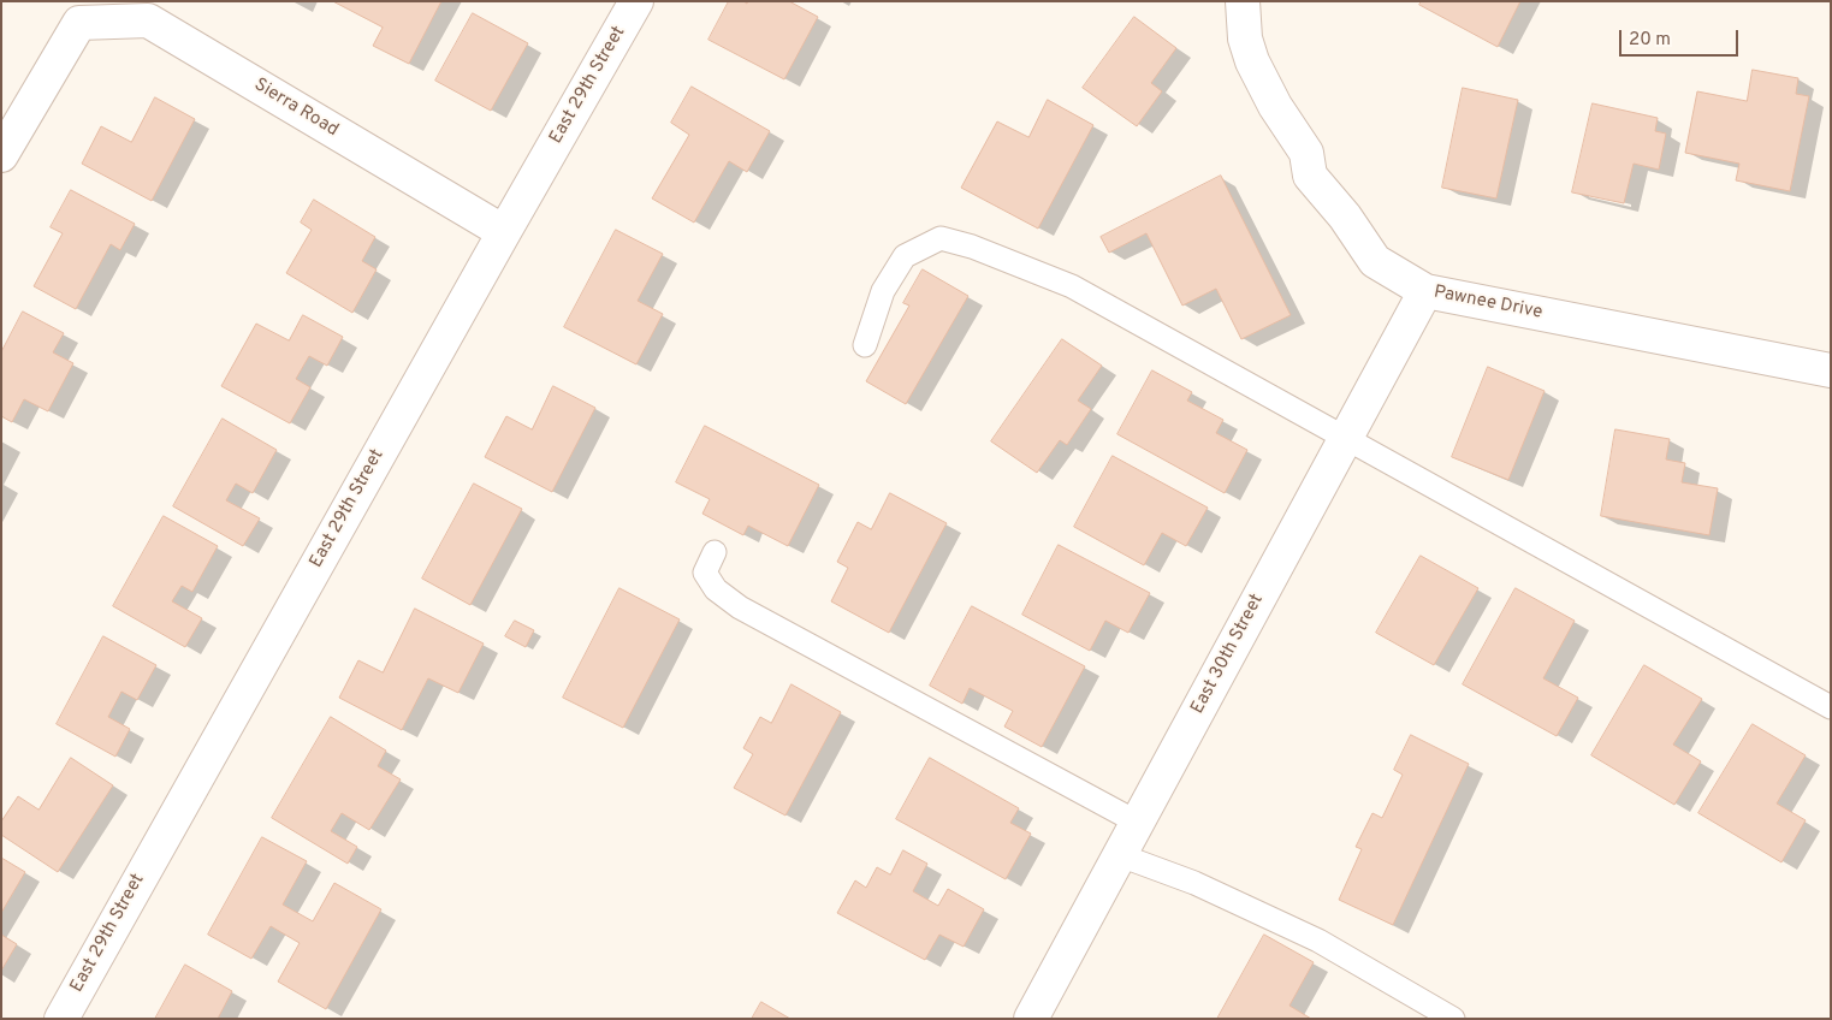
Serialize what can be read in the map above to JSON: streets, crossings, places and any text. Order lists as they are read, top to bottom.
{
  "streets": {
    "street": [
      "East 29th Street",
      "Sierra Road",
      "Pawnee Drive",
      "East 30th Street"
    ]
  },
  "crossings": [
    ["East 29th Street", "Sierra Road"],
    ["Pawnee Drive", "East 30th Street"]
  ],
  "scale_bar": "20 m"
}
